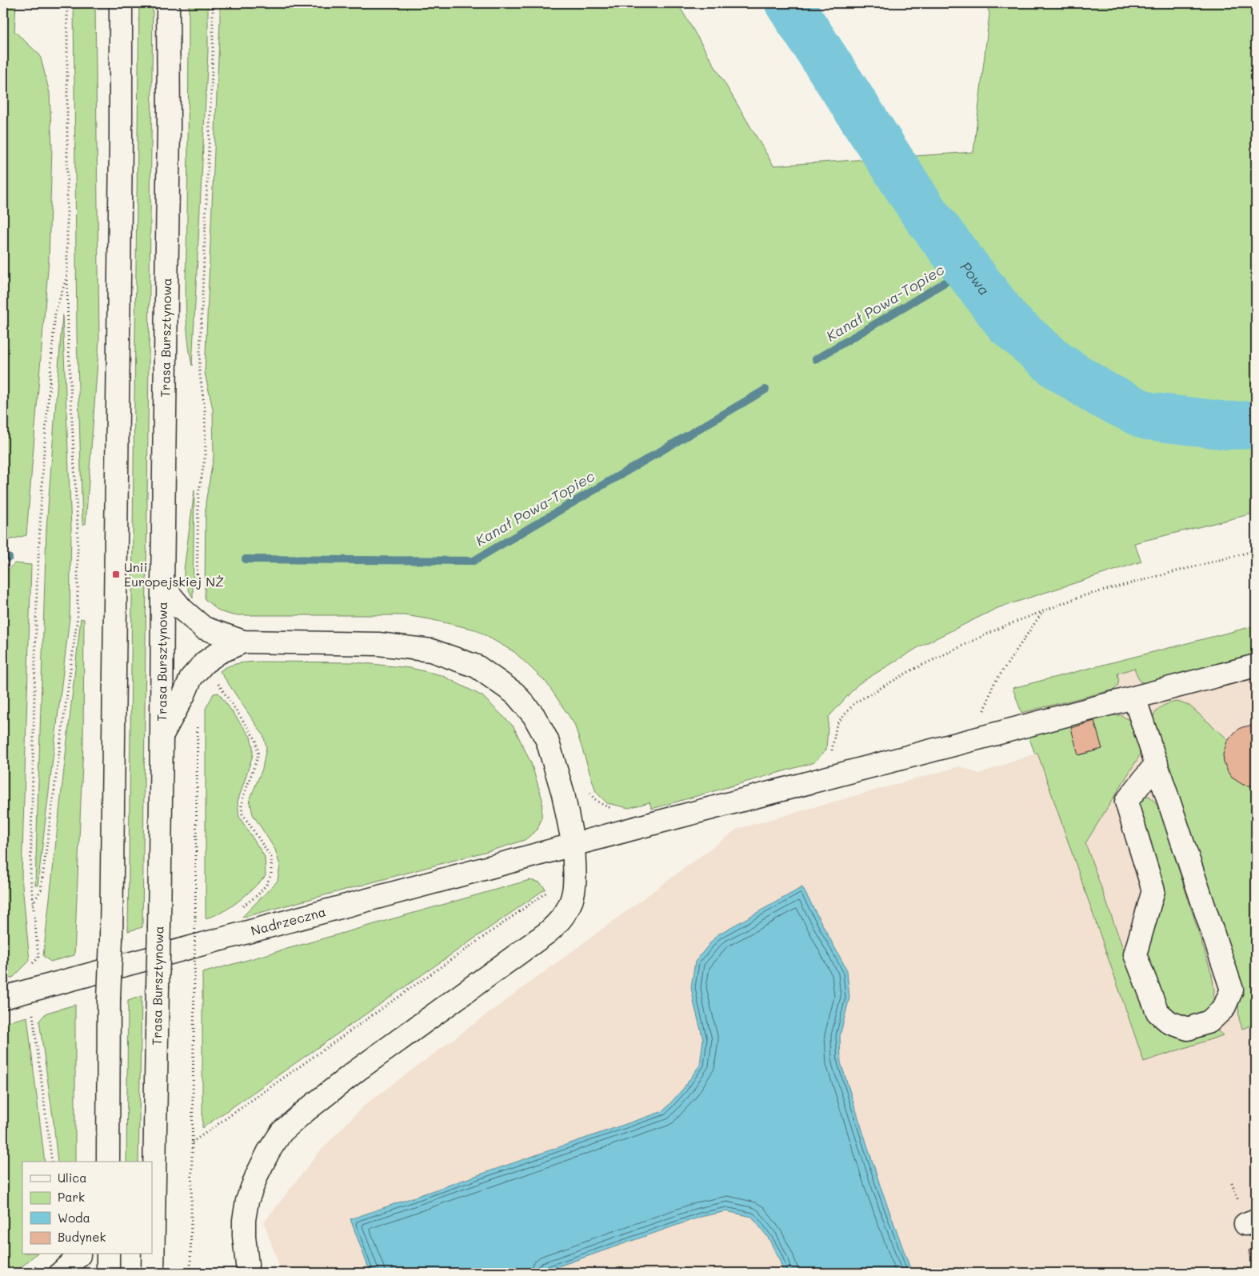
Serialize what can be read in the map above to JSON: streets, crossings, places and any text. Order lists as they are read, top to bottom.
{
  "streets": {
    "main road": ["Trasa Bursztynowa", "Nadrzeczna"]
  },
  "water": ["Powa", "Kanał Powa-Topiec"],
  "places": {
    "transit": ["Unii Europejskiej NŻ"]
  },
  "legend": [
    "Ulica",
    "Park",
    "Woda",
    "Budynek"
  ]
}
